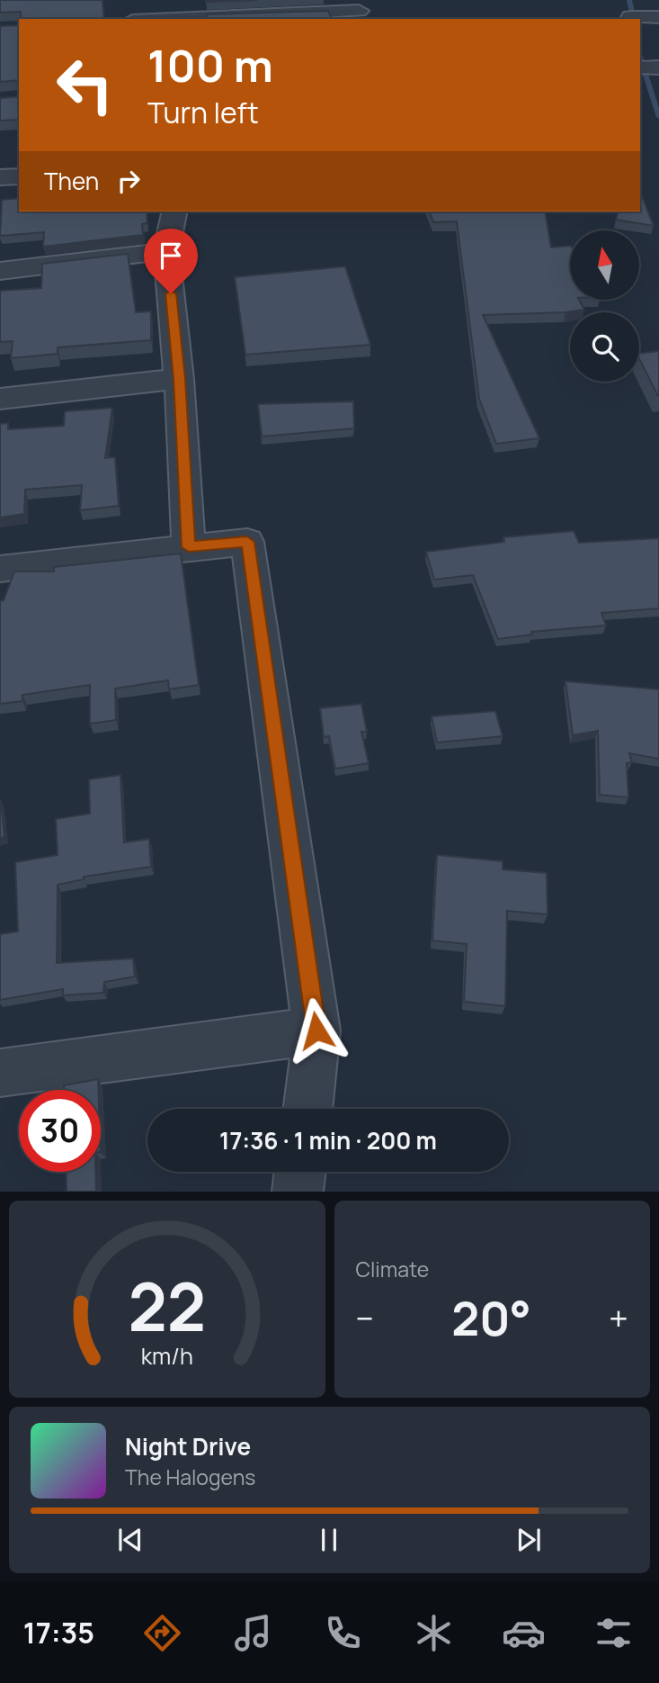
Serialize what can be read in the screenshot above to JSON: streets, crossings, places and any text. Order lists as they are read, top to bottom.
{
  "north": "top",
  "page": {
    "turn": ["100 m", "Turn left"],
    "then": "Then",
    "limit": "30",
    "trip": "17:36 · 1 min · 200 m",
    "tile": "Climate",
    "heat": ["−", "20°", "+"],
    "song": ["Night Drive", "The Halogens"],
    "tabs": "17:35",
    "gauge": ["22", "km/h"]
  }
}
